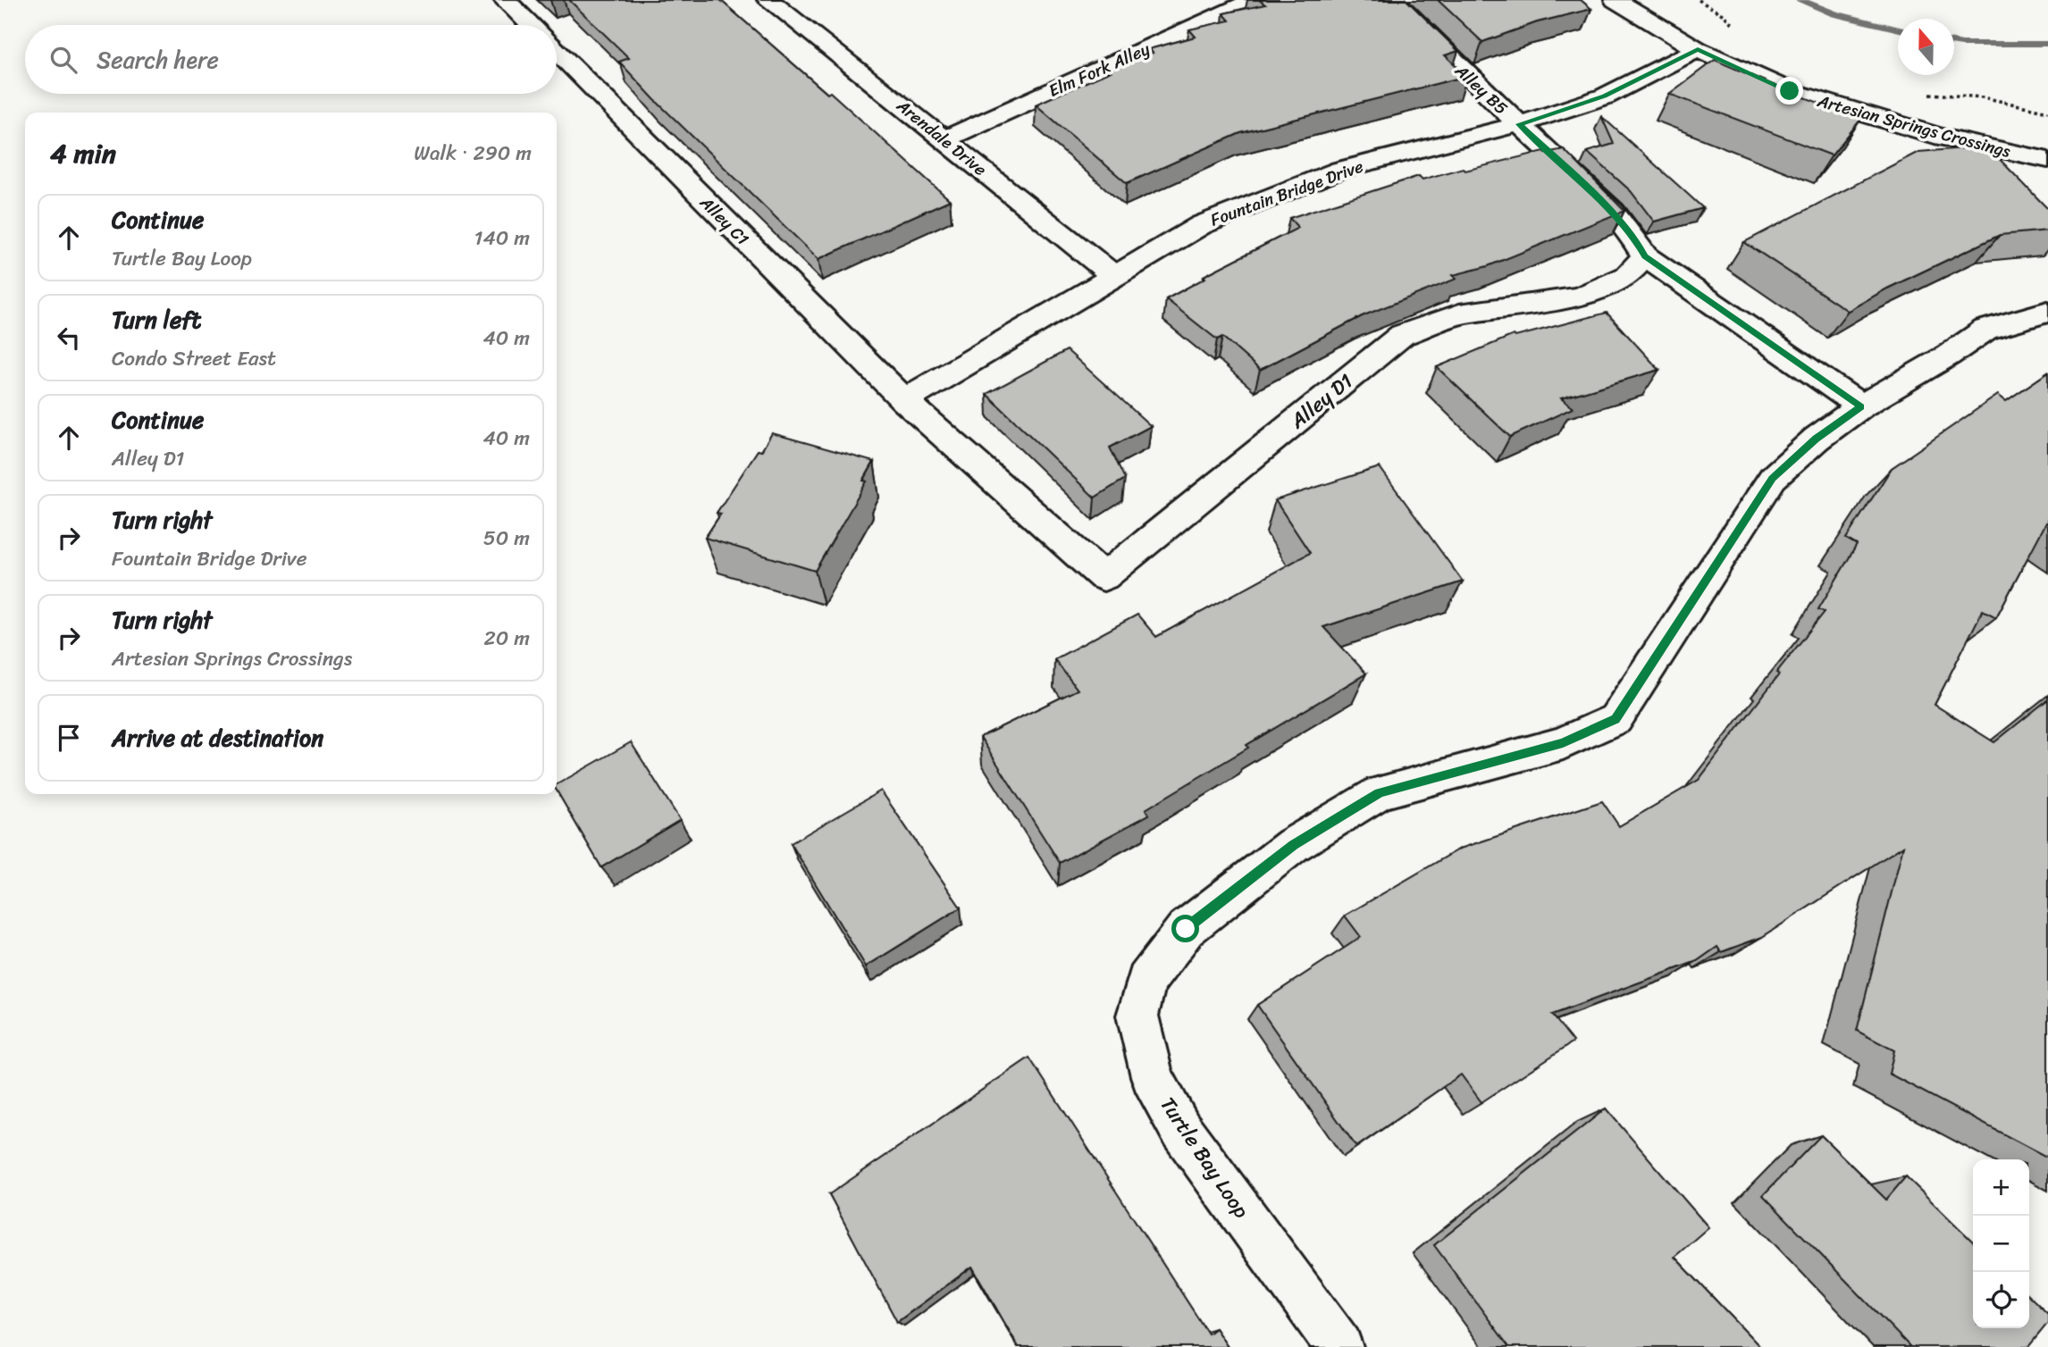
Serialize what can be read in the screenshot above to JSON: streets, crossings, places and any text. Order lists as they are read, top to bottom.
{
  "streets": {
    "street": [
      "Elm Fork Alley",
      "Alley B5",
      "Artesian Springs Crossings",
      "Arendale Drive",
      "Fountain Bridge Drive",
      "Alley C1",
      "Alley D1",
      "Turtle Bay Loop"
    ]
  },
  "crossings": [
    ["Elm Fork Alley", "Arendale Drive"],
    ["Alley B5", "Fountain Bridge Drive"],
    ["Artesian Springs Crossings", "Fountain Bridge Drive"],
    ["Arendale Drive", "Fountain Bridge Drive"],
    ["Fountain Bridge Drive", "Alley C1"],
    ["Fountain Bridge Drive", "Alley D1"],
    ["Alley C1", "Alley D1"]
  ],
  "north": "top",
  "page": {
    "search": "Search here",
    "heading": ["4 min", "Walk · 290 m"],
    "list": [
      ["Continue", "Turtle Bay Loop", "140 m"],
      ["Turn left", "Condo Street East", "40 m"],
      ["Continue", "Alley D1", "40 m"],
      ["Turn right", "Fountain Bridge Drive", "50 m"],
      ["Turn right", "Artesian Springs Crossings", "20 m"],
      "Arrive at destination"
    ],
    "map_buttons": ["+", "−"]
  }
}
